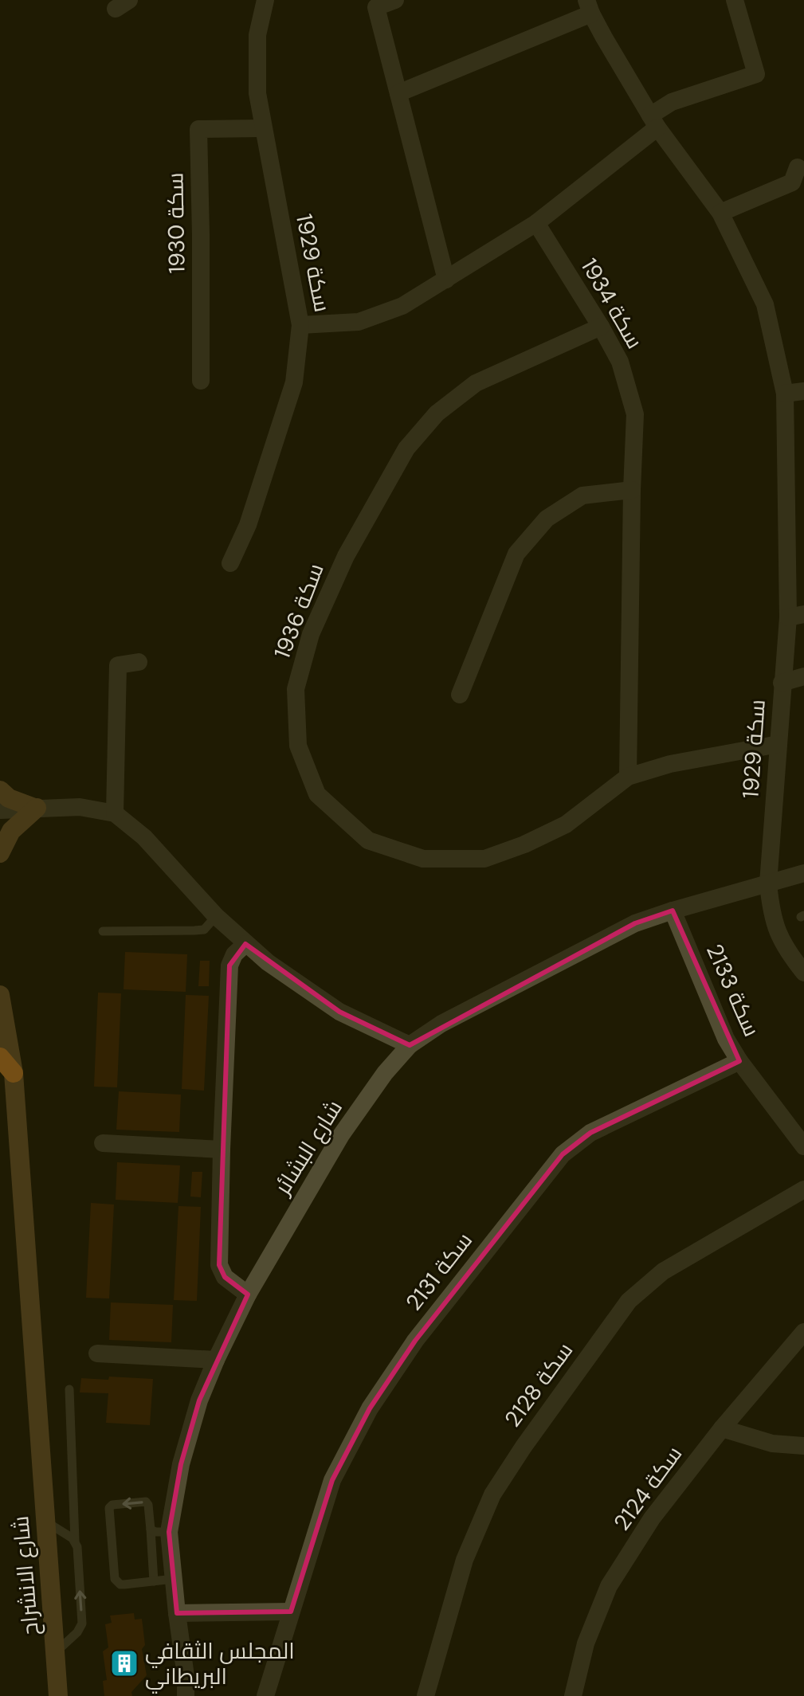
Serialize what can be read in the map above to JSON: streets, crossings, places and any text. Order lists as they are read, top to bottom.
{
  "streets": {
    "street": [
      "سكة 1930",
      "سكة 1929",
      "سكة 1934",
      "سكة 1936",
      "سكة 2133",
      "شارع البشائر",
      "سكة 2131",
      "سكة 2128",
      "سكة 2124",
      "شارع الانشراح"
    ]
  },
  "crossings": [
    ["سكة 1930", "سكة 1929"],
    ["سكة 1929", "سكة 1936"],
    ["سكة 1929", "شارع البشائر"],
    ["سكة 1934", "سكة 1936"],
    ["سكة 2133", "شارع البشائر"],
    ["سكة 2133", "سكة 2131"]
  ],
  "places": {
    "building": ["المجلس الثقافي البريطاني"]
  }
}
